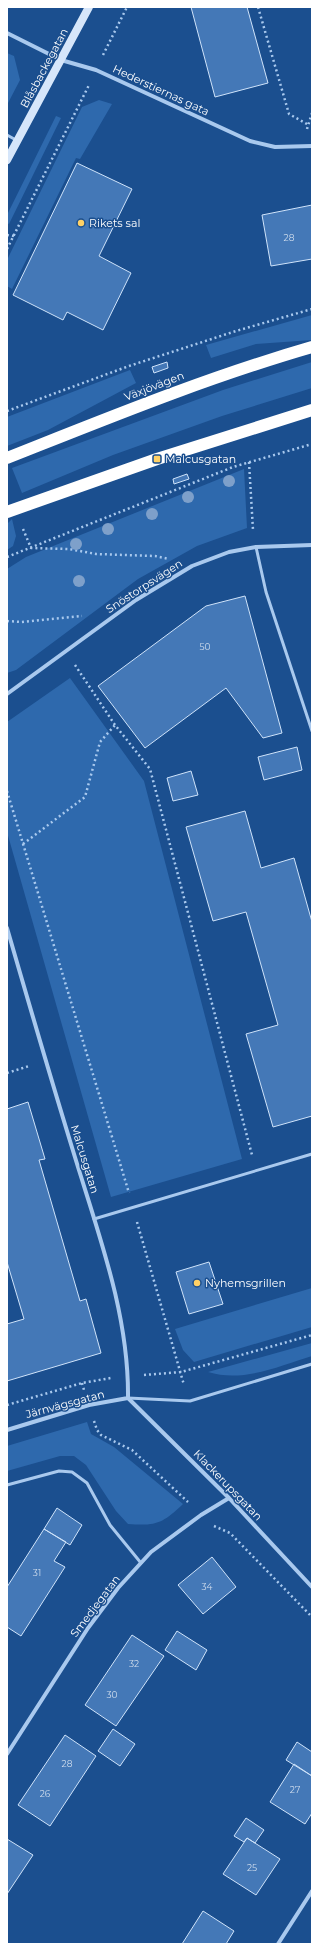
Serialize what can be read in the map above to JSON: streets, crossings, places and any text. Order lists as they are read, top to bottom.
{
  "streets": {
    "highway": ["Växjövägen"],
    "street": [
      "Blåsbackegatan",
      "Hederstiernas gata",
      "Snöstorpsvägen",
      "Malcusgatan",
      "Järnvägsgatan",
      "Klackerupsgatan",
      "Smedjegatan"
    ]
  },
  "crossings": [
    ["Blåsbackegatan", "Hederstiernas gata"],
    ["Malcusgatan", "Järnvägsgatan"],
    ["Malcusgatan", "Klackerupsgatan"],
    ["Järnvägsgatan", "Klackerupsgatan"],
    ["Klackerupsgatan", "Smedjegatan"]
  ],
  "places": {
    "other": ["Rikets sal", "Nyhemsgrillen"],
    "transit": ["Malcusgatan"]
  },
  "house_numbers": [
    "28",
    "50",
    "31",
    "34",
    "32",
    "30",
    "28",
    "27",
    "26",
    "25"
  ]
}
